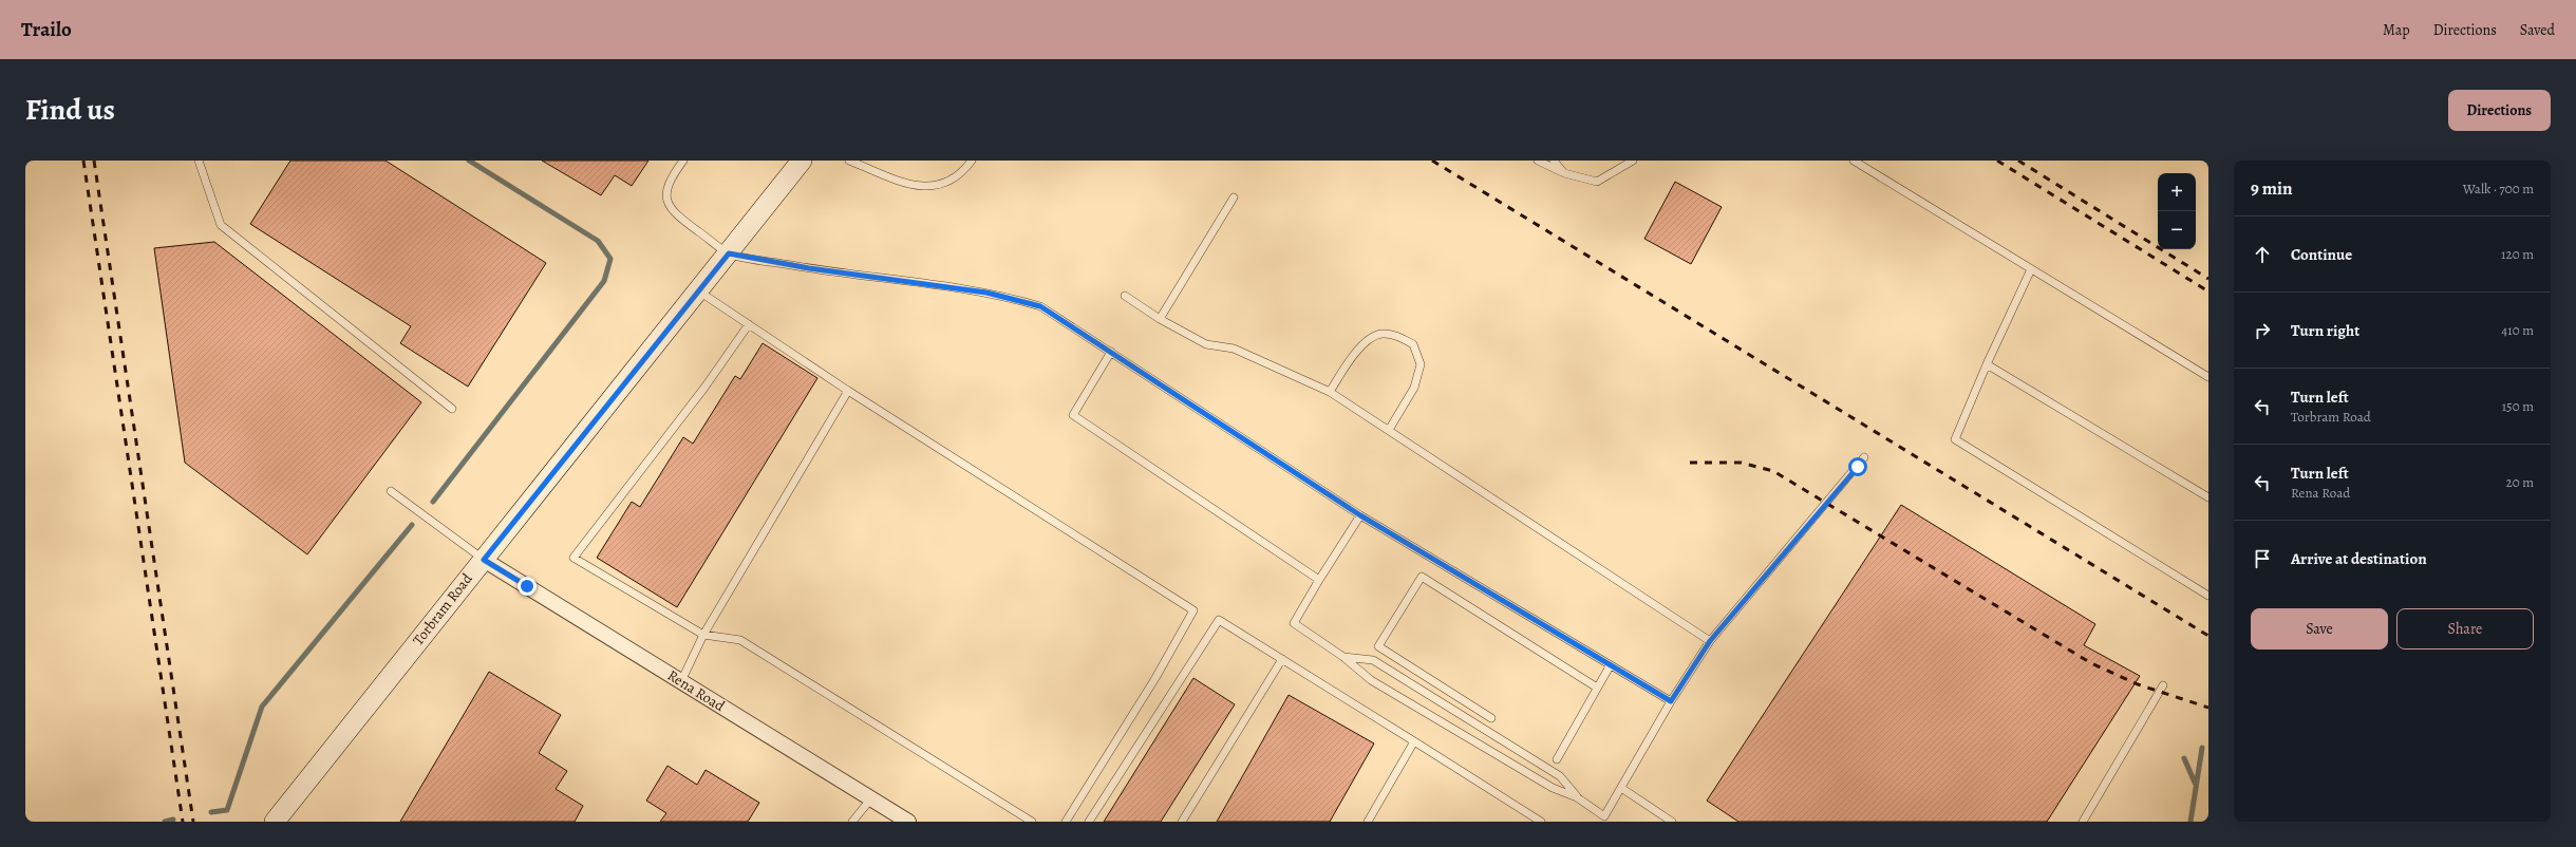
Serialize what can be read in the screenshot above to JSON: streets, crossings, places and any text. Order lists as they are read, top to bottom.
{
  "streets": {
    "main road": ["Torbram Road"],
    "street": ["Rena Road"]
  },
  "crossings": [
    ["Torbram Road", "Rena Road"]
  ],
  "page": {
    "header": "Trailo",
    "nav": ["Map", "Directions", "Saved"],
    "title": "Find us",
    "buttons": [
      "Directions",
      ["Save", "Share"]
    ],
    "heading": ["9 min", "Walk · 700 m"],
    "map_buttons": ["+", "−"],
    "list": [
      ["Continue", "120 m"],
      ["Turn right", "410 m"],
      ["Turn left", "Torbram Road", "150 m"],
      ["Turn left", "Rena Road", "20 m"],
      "Arrive at destination"
    ]
  }
}
